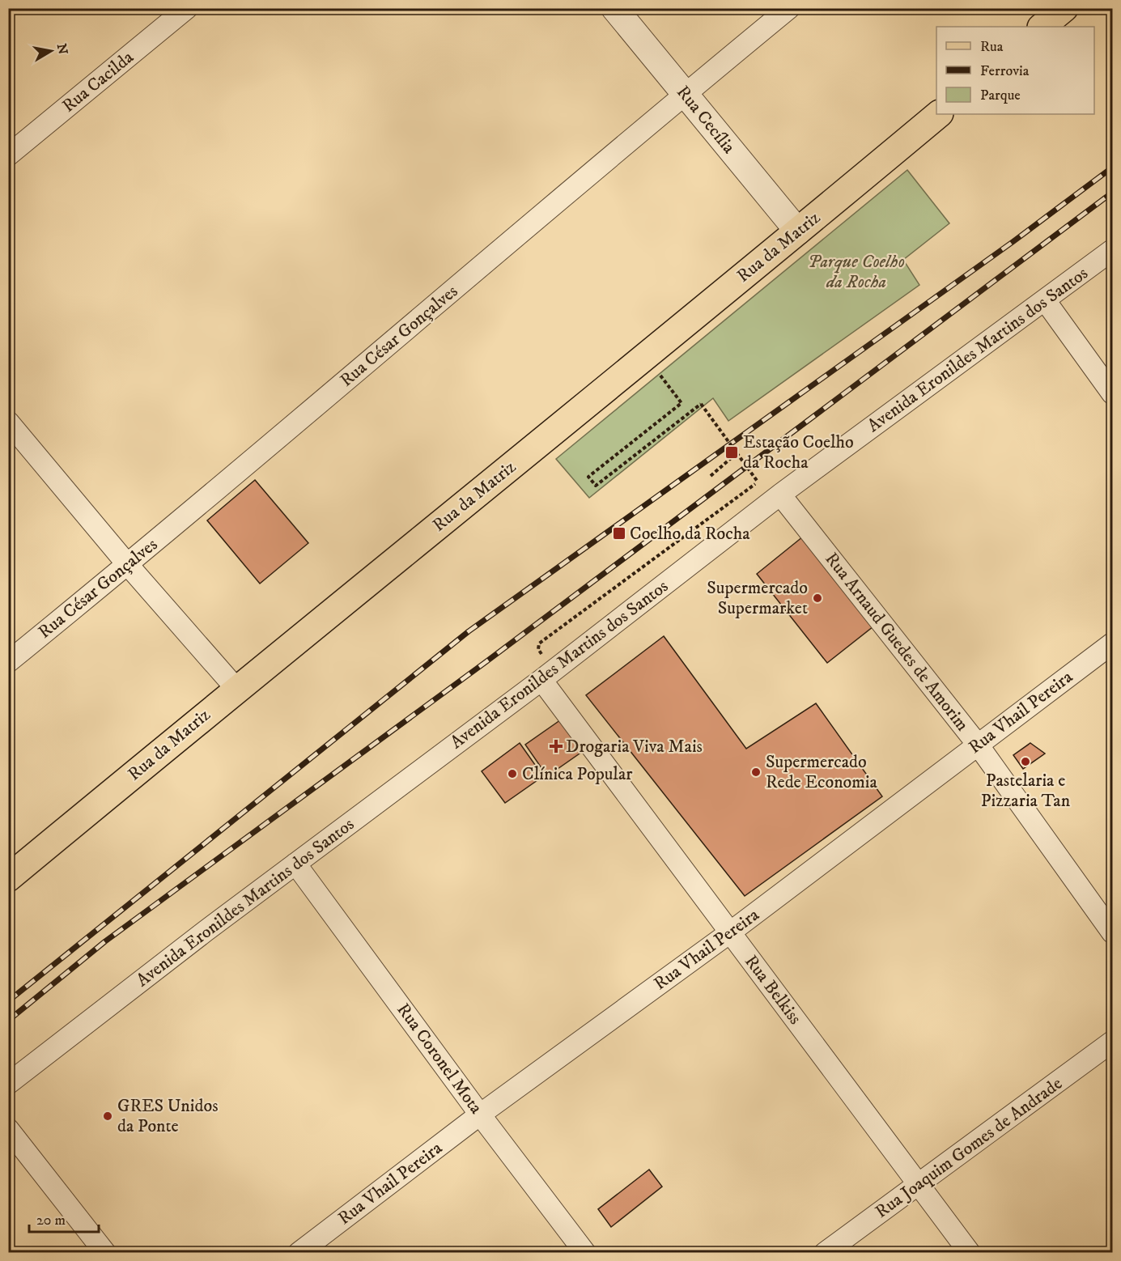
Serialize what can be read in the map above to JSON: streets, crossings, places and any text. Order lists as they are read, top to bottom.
{
  "streets": {
    "main road": ["Rua da Matriz"],
    "street": [
      "Rua Cacilda",
      "Rua Cecília",
      "Rua César Gonçalves",
      "Avenida Eronildes Martins dos Santos",
      "Rua Arnaud Guedes de Amorim",
      "Rua Vhail Pereira",
      "Rua Belkiss",
      "Rua Coronel Mota",
      "Rua Joaquim Gomes de Andrade"
    ]
  },
  "crossings": [
    ["Rua Cecília", "Rua da Matriz"],
    ["Rua Cecília", "Rua César Gonçalves"],
    ["Avenida Eronildes Martins dos Santos", "Rua Arnaud Guedes de Amorim"],
    ["Avenida Eronildes Martins dos Santos", "Rua Belkiss"],
    ["Avenida Eronildes Martins dos Santos", "Rua Coronel Mota"],
    ["Rua Arnaud Guedes de Amorim", "Rua Vhail Pereira"],
    ["Rua Vhail Pereira", "Rua Belkiss"],
    ["Rua Vhail Pereira", "Rua Coronel Mota"],
    ["Rua Belkiss", "Rua Joaquim Gomes de Andrade"]
  ],
  "parks": ["Parque Coelho da Rocha"],
  "places": {
    "transit": ["Estação Coelho da Rocha", "Coelho da Rocha"],
    "other": [
      "Supermercado Supermarket",
      "Pastelaria e Pizzaria Tan",
      "Supermercado Rede Economia",
      "Clínica Popular",
      "GRES Unidos da Ponte"
    ],
    "health": ["Drogaria Viva Mais"]
  },
  "legend": ["Rua", "Ferrovia", "Parque"],
  "scale_bar": "20 m",
  "north": "right"
}
